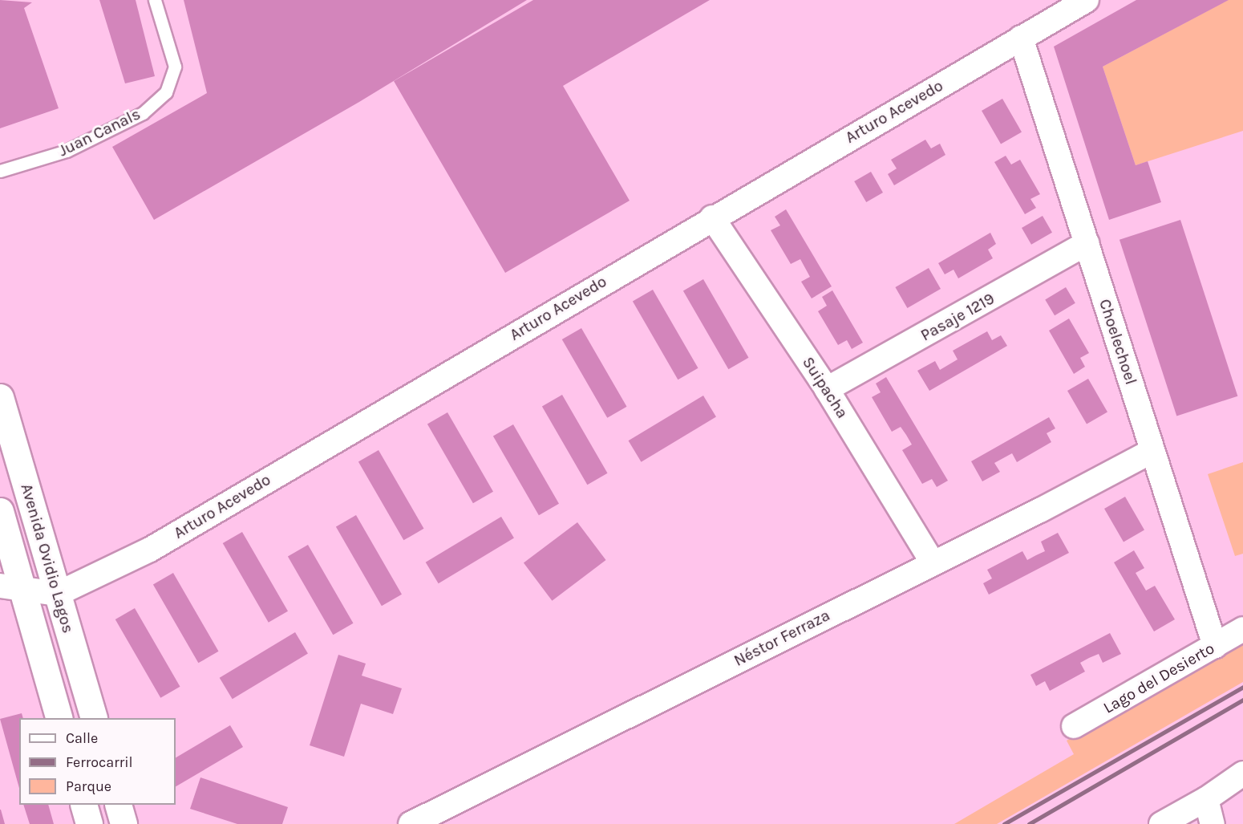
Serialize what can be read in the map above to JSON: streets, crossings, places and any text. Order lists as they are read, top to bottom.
{
  "streets": {
    "main road": ["Avenida Ovidio Lagos"],
    "street": [
      "Arturo Acevedo",
      "Pasaje 1219",
      "Choelechoel",
      "Suipacha",
      "Néstor Ferraza",
      "Lago del Desierto"
    ],
    "lane": ["Juan Canals"]
  },
  "crossings": [
    ["Arturo Acevedo", "Choelechoel"],
    ["Arturo Acevedo", "Suipacha"],
    ["Arturo Acevedo", "Avenida Ovidio Lagos"],
    ["Pasaje 1219", "Choelechoel"],
    ["Pasaje 1219", "Suipacha"],
    ["Choelechoel", "Néstor Ferraza"],
    ["Choelechoel", "Lago del Desierto"],
    ["Suipacha", "Néstor Ferraza"]
  ],
  "legend": ["Calle", "Ferrocarril", "Parque"]
}
